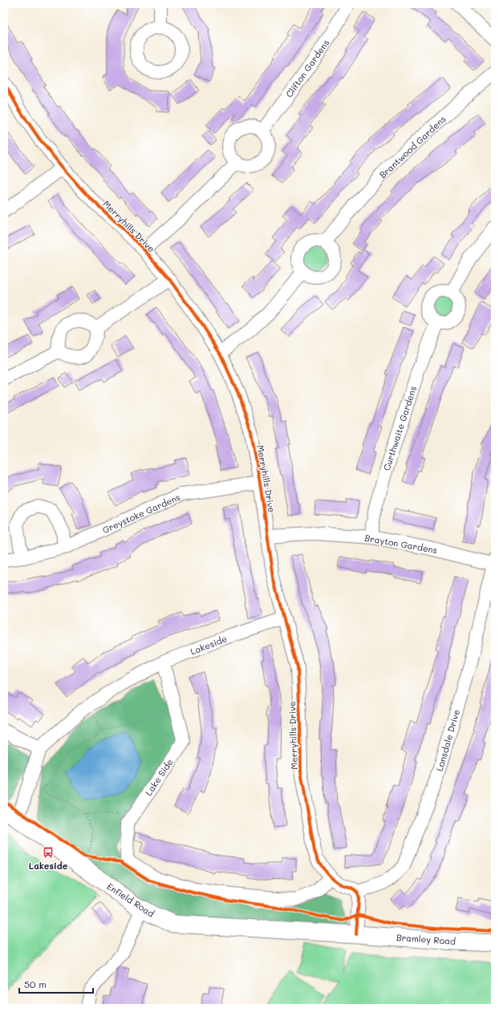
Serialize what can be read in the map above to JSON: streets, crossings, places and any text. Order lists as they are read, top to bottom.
{
  "streets": {
    "main road": ["Enfield Road", "Bramley Road"],
    "street": [
      "Clifton Gardens",
      "Brantwood Gardens",
      "Merryhills Drive",
      "Curthwaite Gardens",
      "Greystoke Gardens",
      "Brayton Gardens",
      "Lakeside",
      "Lonsdale Drive",
      "Lake Side"
    ]
  },
  "crossings": [
    ["Merryhills Drive", "Greystoke Gardens"],
    ["Merryhills Drive", "Brayton Gardens"],
    ["Merryhills Drive", "Lakeside"],
    ["Merryhills Drive", "Lonsdale Drive"],
    ["Merryhills Drive", "Lake Side"],
    ["Curthwaite Gardens", "Brayton Gardens"],
    ["Brayton Gardens", "Lonsdale Drive"],
    ["Lakeside", "Lake Side"],
    ["Enfield Road", "Bramley Road"]
  ],
  "places": {
    "bus stop": ["Lakeside"]
  },
  "scale_bar": "50 m"
}
